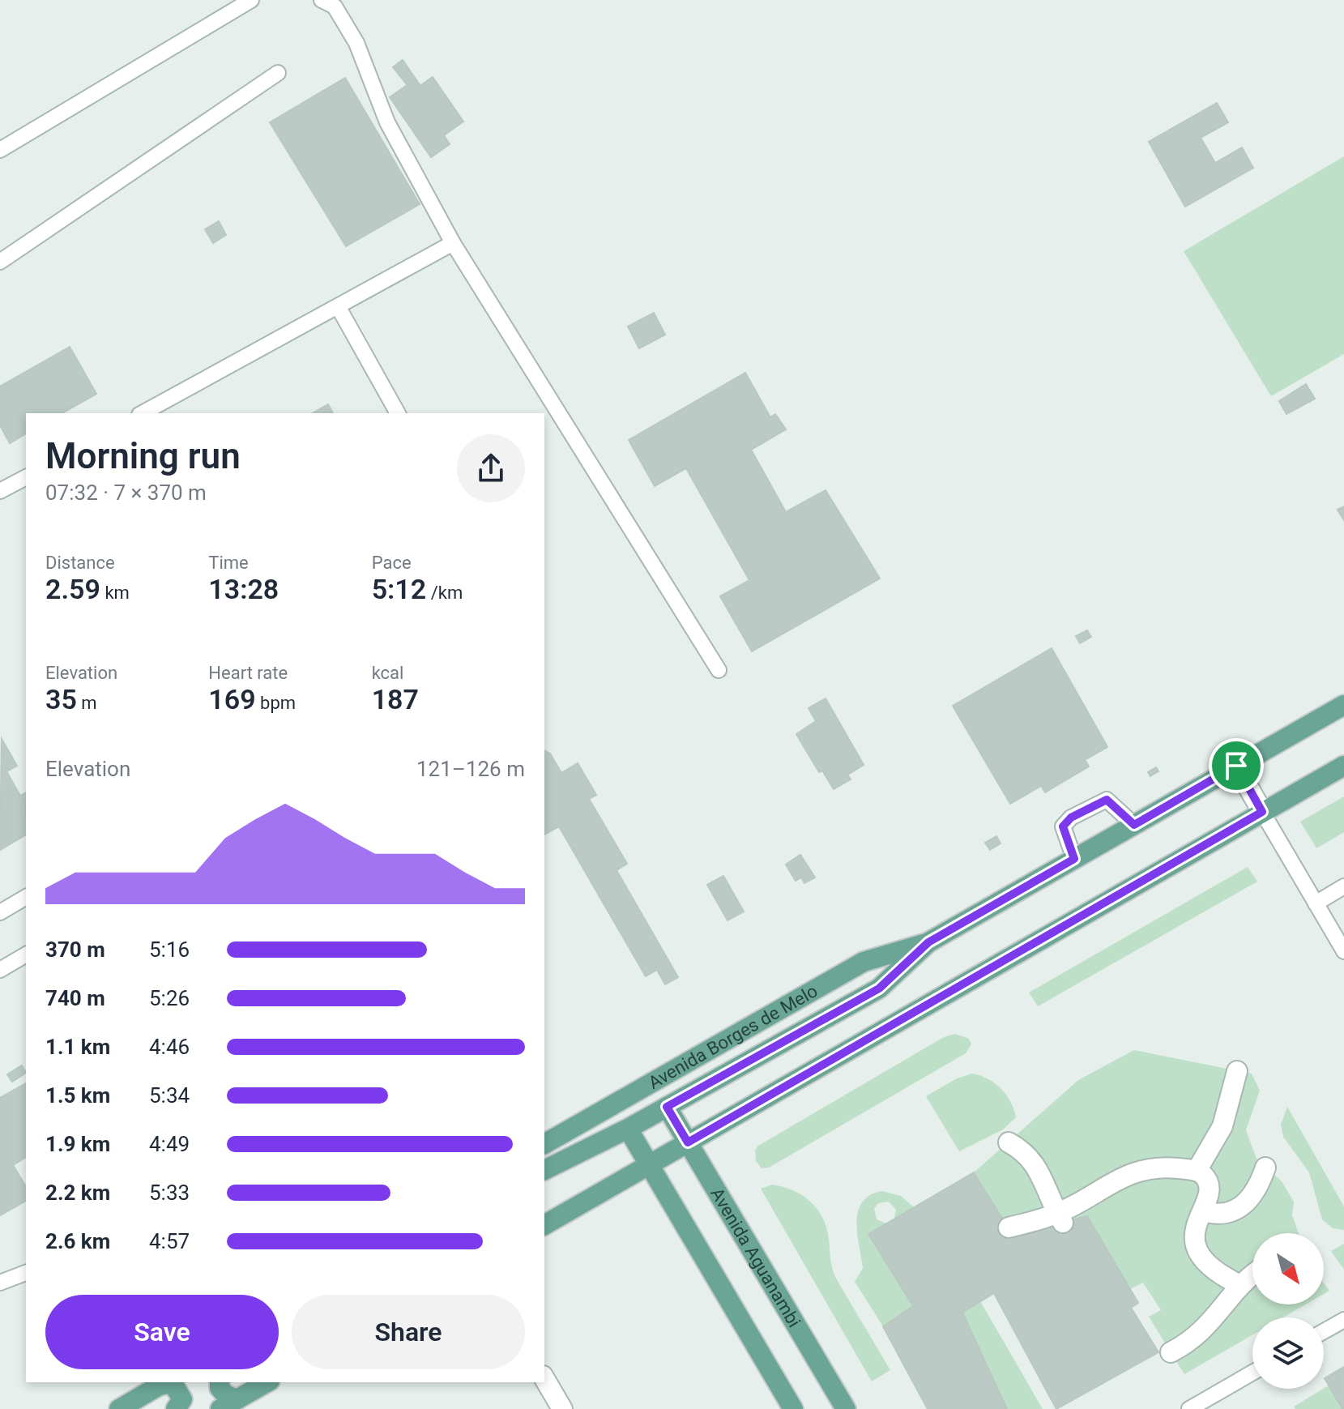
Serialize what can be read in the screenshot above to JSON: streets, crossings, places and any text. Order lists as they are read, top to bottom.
{
  "streets": {
    "main road": ["Avenida Borges de Melo", "Avenida Aguanambi"]
  },
  "crossings": [
    ["Avenida Borges de Melo", "Avenida Aguanambi"]
  ],
  "north": "bottom right",
  "page": {
    "heading": ["Morning run", "07:32 · 7 × 370 m"],
    "stats": [
      ["Distance", "2.59 km"],
      ["Time", "13:28"],
      ["Pace", "5:12 /km"],
      ["Elevation", "35 m"],
      ["Heart rate", "169 bpm"],
      ["kcal", "187"]
    ],
    "chart": ["Elevation", "121–126 m"],
    "list": [
      {
        "name": "370 m",
        "note": "5:16"
      },
      {
        "name": "740 m",
        "note": "5:26"
      },
      {
        "name": "1.1 km",
        "note": "4:46"
      },
      {
        "name": "1.5 km",
        "note": "5:34"
      },
      {
        "name": "1.9 km",
        "note": "4:49"
      },
      {
        "name": "2.2 km",
        "note": "5:33"
      },
      {
        "name": "2.6 km",
        "note": "4:57"
      }
    ],
    "buttons": ["Save", "Share"]
  }
}
